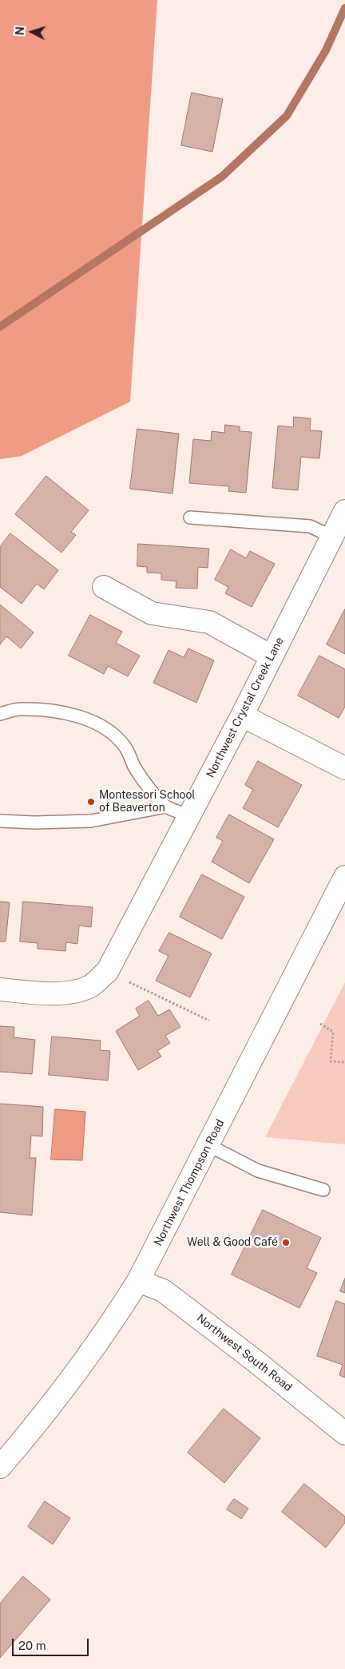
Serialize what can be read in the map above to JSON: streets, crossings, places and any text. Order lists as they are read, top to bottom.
{
  "streets": {
    "street": ["Northwest Crystal Creek Lane", "Northwest Thompson Road", "Northwest South Road"]
  },
  "crossings": [
    ["Northwest Thompson Road", "Northwest South Road"]
  ],
  "places": ["Montessori School of Beaverton", "Well & Good Café"],
  "scale_bar": "20 m",
  "north": "left"
}
